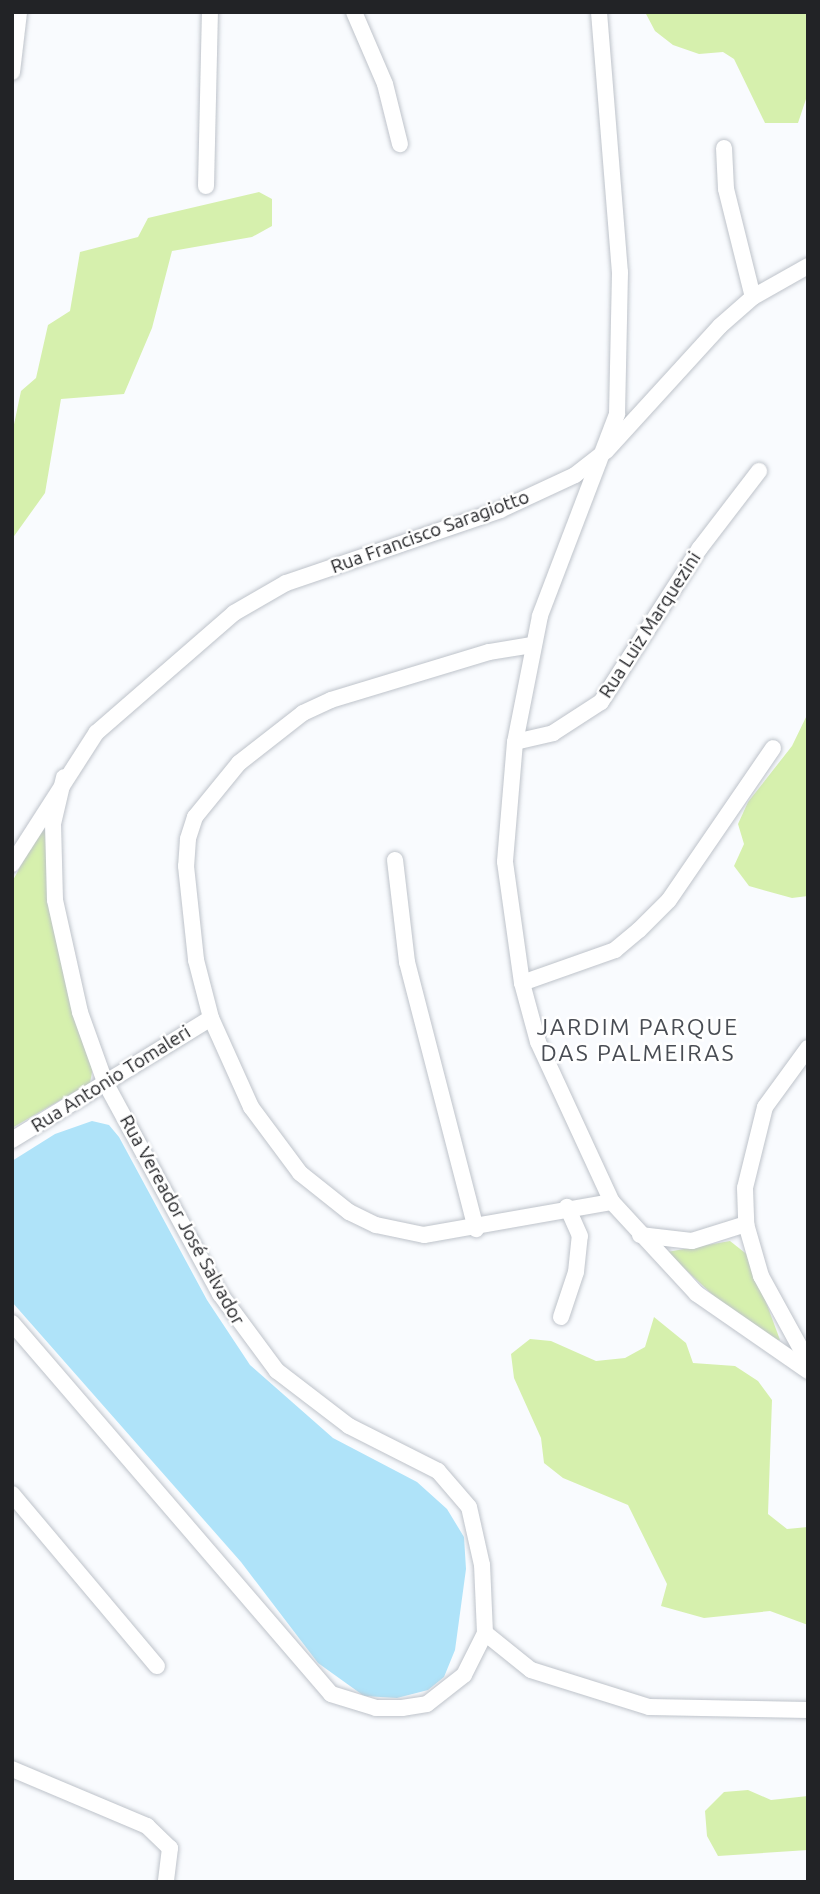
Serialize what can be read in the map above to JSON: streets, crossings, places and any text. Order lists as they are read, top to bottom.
{
  "streets": {
    "street": [
      "Rua Francisco Saragiotto",
      "Rua Luiz Marquezini",
      "Rua Antonio Tomaleri",
      "Rua Vereador José Salvador"
    ]
  },
  "crossings": [
    ["Rua Francisco Saragiotto", "Rua Vereador José Salvador"],
    ["Rua Antonio Tomaleri", "Rua Vereador José Salvador"]
  ],
  "districts": ["JARDIM PARQUE DAS PALMEIRAS"]
}
